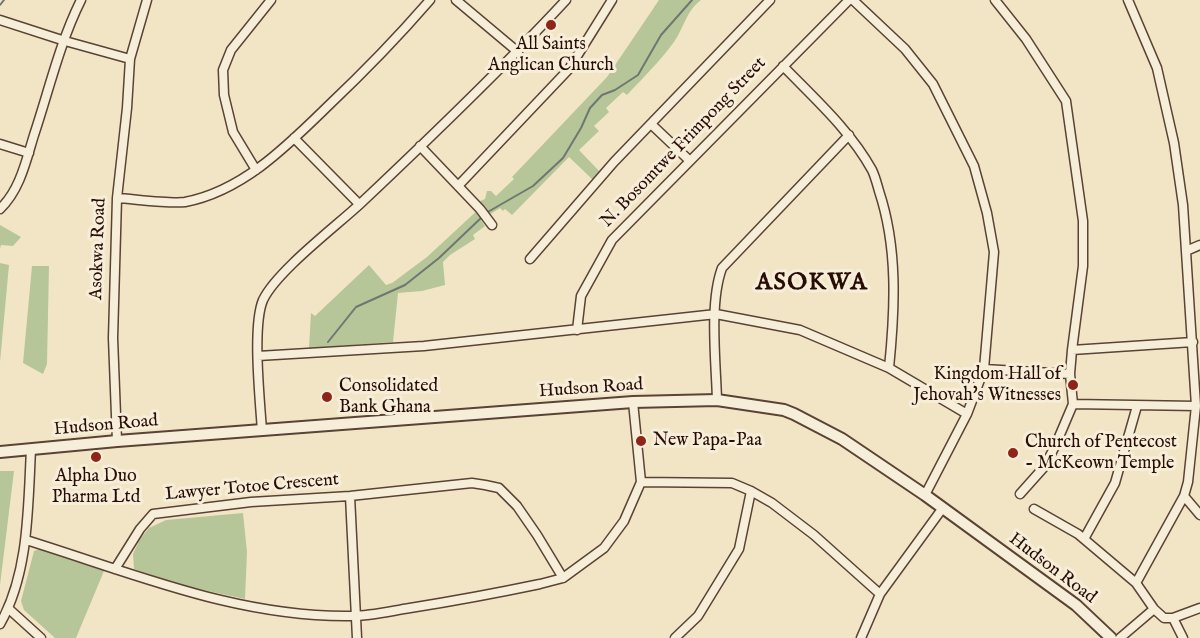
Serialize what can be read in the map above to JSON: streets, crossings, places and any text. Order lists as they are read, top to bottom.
{
  "streets": {
    "street": [
      "N. Bosomtwe Frimpong Street",
      "Asokwa Road",
      "Hudson Road",
      "Lawyer Totoe Crescent"
    ]
  },
  "crossings": [
    ["Asokwa Road", "Hudson Road"]
  ],
  "districts": ["ASOKWA"],
  "places": [
    "All Saints Anglican Church",
    "Kingdom Hall of Jehovah's Witnesses",
    "Consolidated Bank Ghana",
    "New Papa-Paa",
    "Church of Pentecost - McKeown Temple",
    "Alpha Duo Pharma Ltd"
  ]
}
